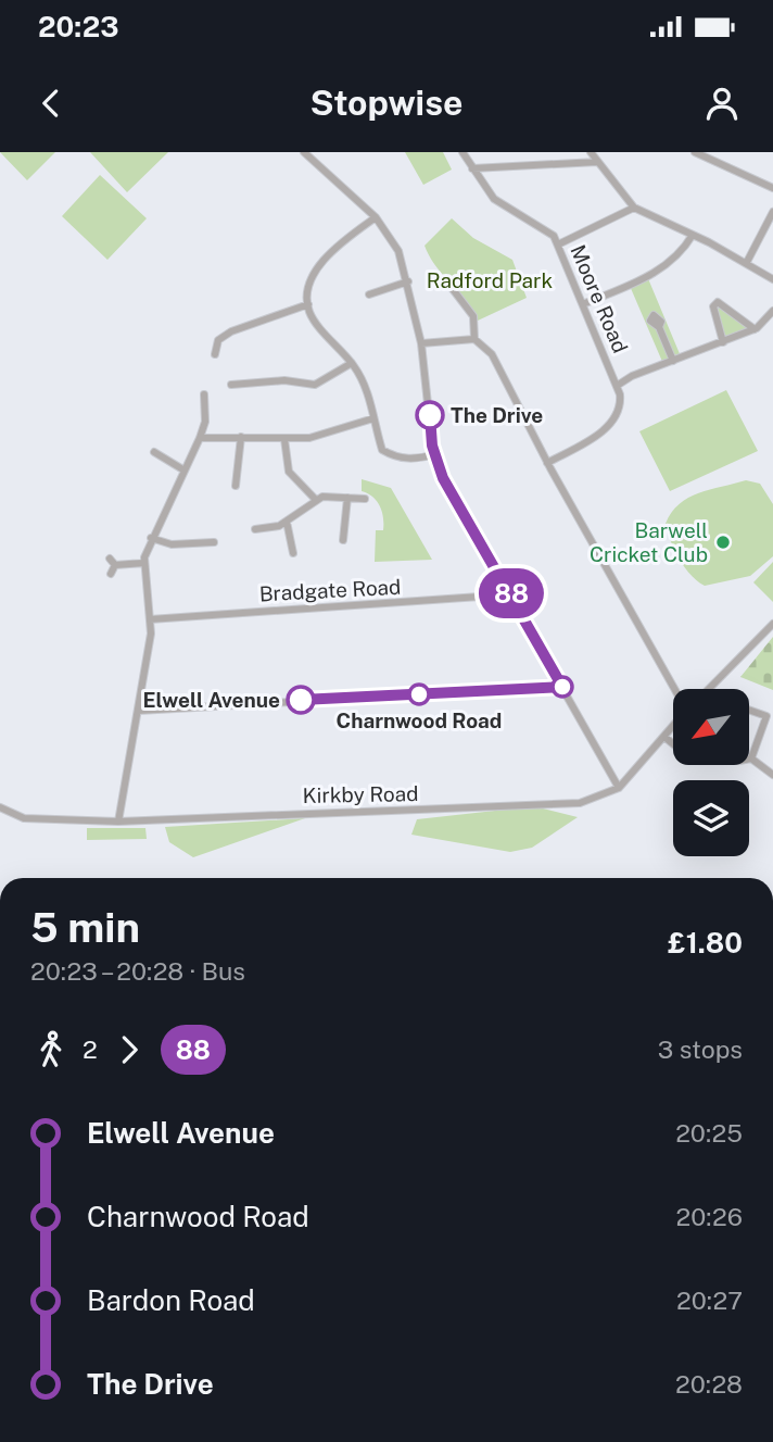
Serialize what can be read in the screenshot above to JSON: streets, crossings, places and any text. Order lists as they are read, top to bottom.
{
  "streets": {
    "street": ["Moore Road", "Bradgate Road", "Kirkby Road"]
  },
  "parks": ["Radford Park"],
  "places": [
    "The Drive",
    "Barwell Cricket Club",
    "Charnwood Road",
    "Elwell Avenue"
  ],
  "lines": ["bus line 88"],
  "north": "bottom left",
  "page": {
    "status": "20:23",
    "header": "Stopwise",
    "on_map": "88",
    "heading": ["5 min", "20:23 – 20:28 · Bus", "£1.80"],
    "legs": ["2", "88", "3 stops"],
    "list": [
      {
        "name": "Elwell Avenue",
        "value": "20:25"
      },
      {
        "name": "Charnwood Road",
        "value": "20:26"
      },
      {
        "name": "Bardon Road",
        "value": "20:27"
      },
      {
        "name": "The Drive",
        "value": "20:28"
      }
    ]
  }
}
